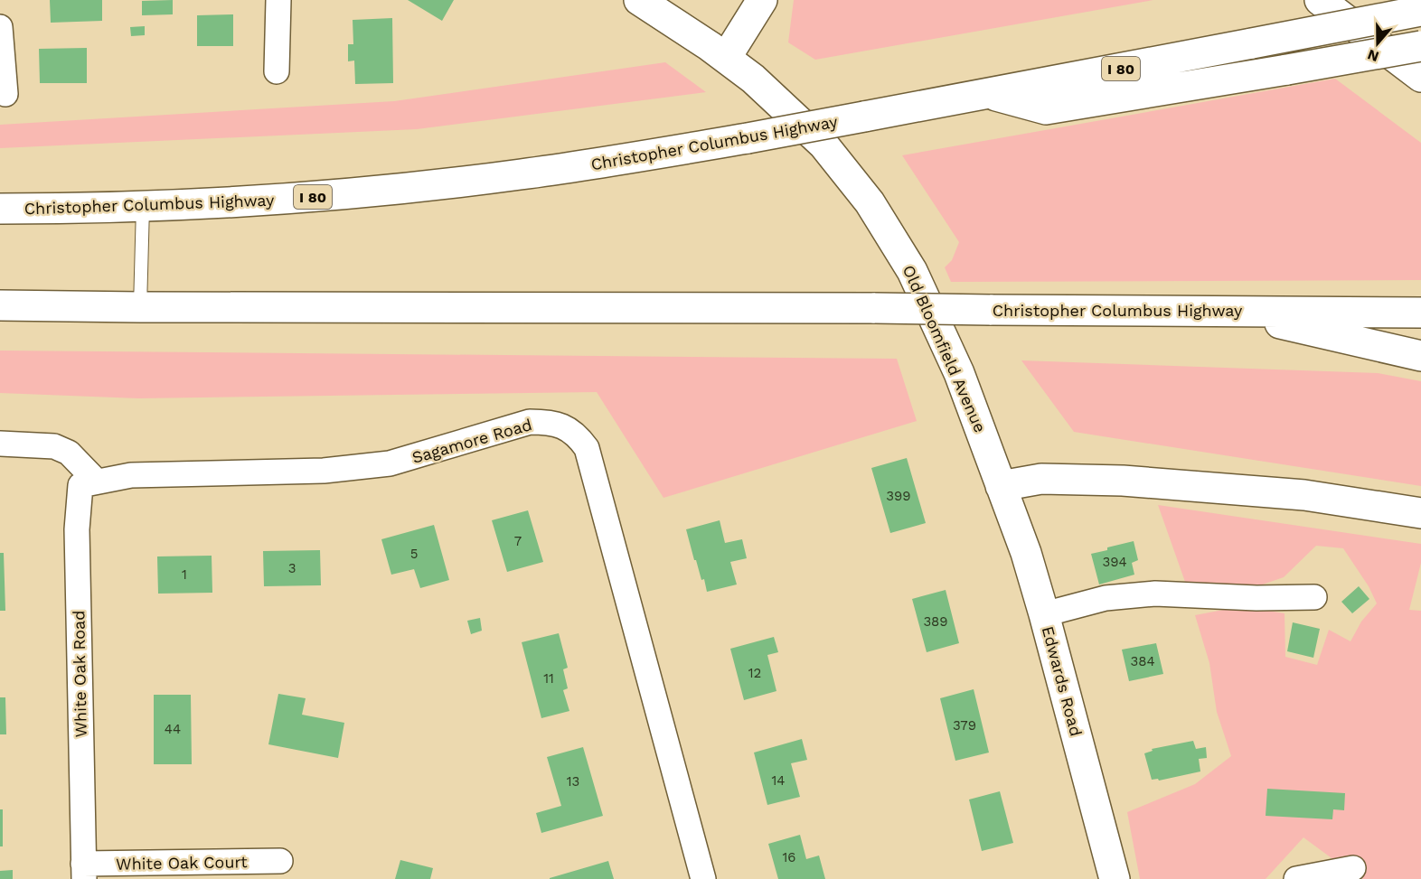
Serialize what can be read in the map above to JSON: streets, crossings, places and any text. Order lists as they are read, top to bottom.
{
  "streets": {
    "main road": [
      "I 80",
      "Christopher Columbus Highway",
      "Old Bloomfield Avenue",
      "Edwards Road"
    ],
    "street": ["Sagamore Road", "White Oak Road", "White Oak Court"]
  },
  "crossings": [
    ["Old Bloomfield Avenue", "Edwards Road"],
    ["Sagamore Road", "White Oak Road"],
    ["White Oak Road", "White Oak Court"]
  ],
  "house_numbers": [
    "399",
    "7",
    "5",
    "394",
    "3",
    "1",
    "389",
    "384",
    "12",
    "11",
    "379",
    "44",
    "14",
    "13",
    "16"
  ],
  "north": "bottom"
}
